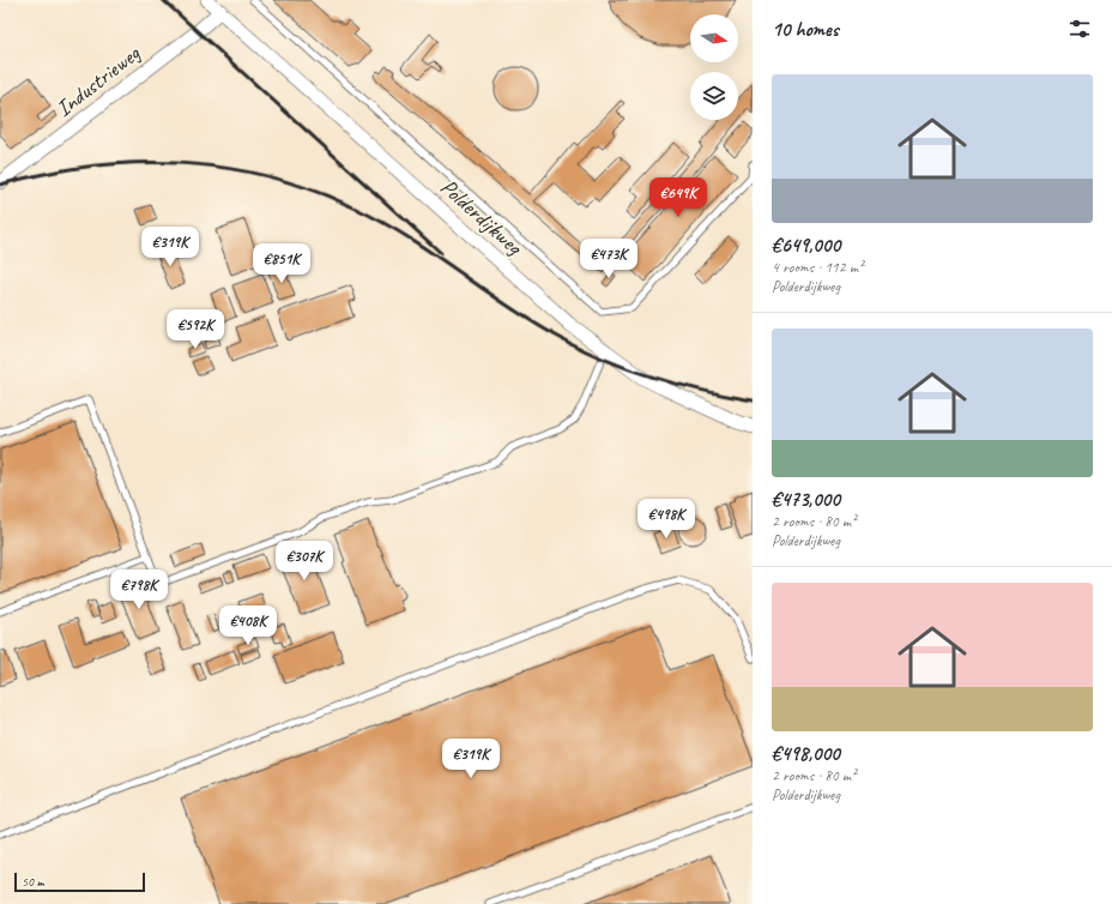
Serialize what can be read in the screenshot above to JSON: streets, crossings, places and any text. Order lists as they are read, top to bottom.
{
  "streets": {
    "street": ["Industrieweg", "Polderdijkweg"]
  },
  "crossings": [
    ["Industrieweg", "Polderdijkweg"]
  ],
  "scale_bar": "50 m",
  "north": "right",
  "page": {
    "heading": "10 homes",
    "list": [
      {
        "name": "€649,000",
        "note": "4 rooms · 112 m² · Polderdijkweg"
      },
      {
        "name": "€473,000",
        "note": "2 rooms · 80 m² · Polderdijkweg"
      },
      {
        "name": "€498,000",
        "note": "2 rooms · 80 m² · Polderdijkweg"
      }
    ],
    "price": [
      "€649K",
      "€319K",
      "€473K",
      "€851K",
      "€592K",
      "€498K",
      "€307K",
      "€798K",
      "€408K",
      "€319K"
    ],
    "scale": "50 m"
  }
}
